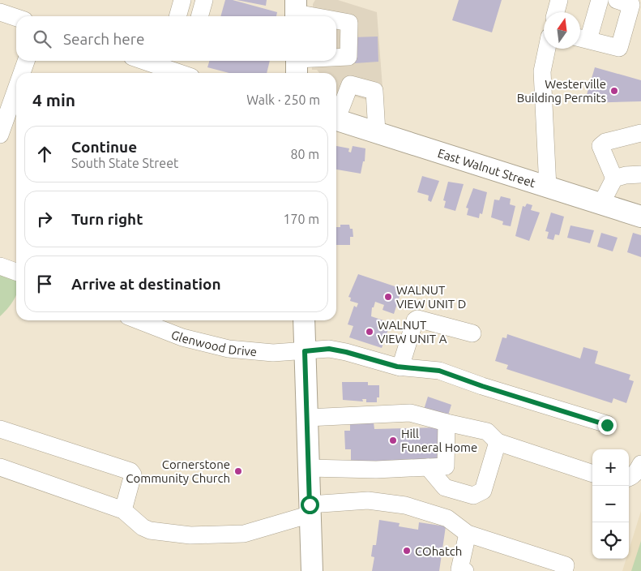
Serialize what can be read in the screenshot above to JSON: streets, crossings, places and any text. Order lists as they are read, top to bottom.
{
  "streets": {
    "main road": ["East Walnut Street"],
    "street": ["Glenwood Drive"]
  },
  "places": [
    "Westerville Building Permits",
    "WALNUT VIEW UNIT D",
    "WALNUT VIEW UNIT A",
    "Hill Funeral Home",
    "Cornerstone Community Church",
    "COhatch"
  ],
  "north": "top",
  "page": {
    "search": "Search here",
    "heading": ["4 min", "Walk · 250 m"],
    "list": [
      ["Continue", "South State Street", "80 m"],
      ["Turn right", "170 m"],
      "Arrive at destination"
    ],
    "map_buttons": ["+", "−"]
  }
}
